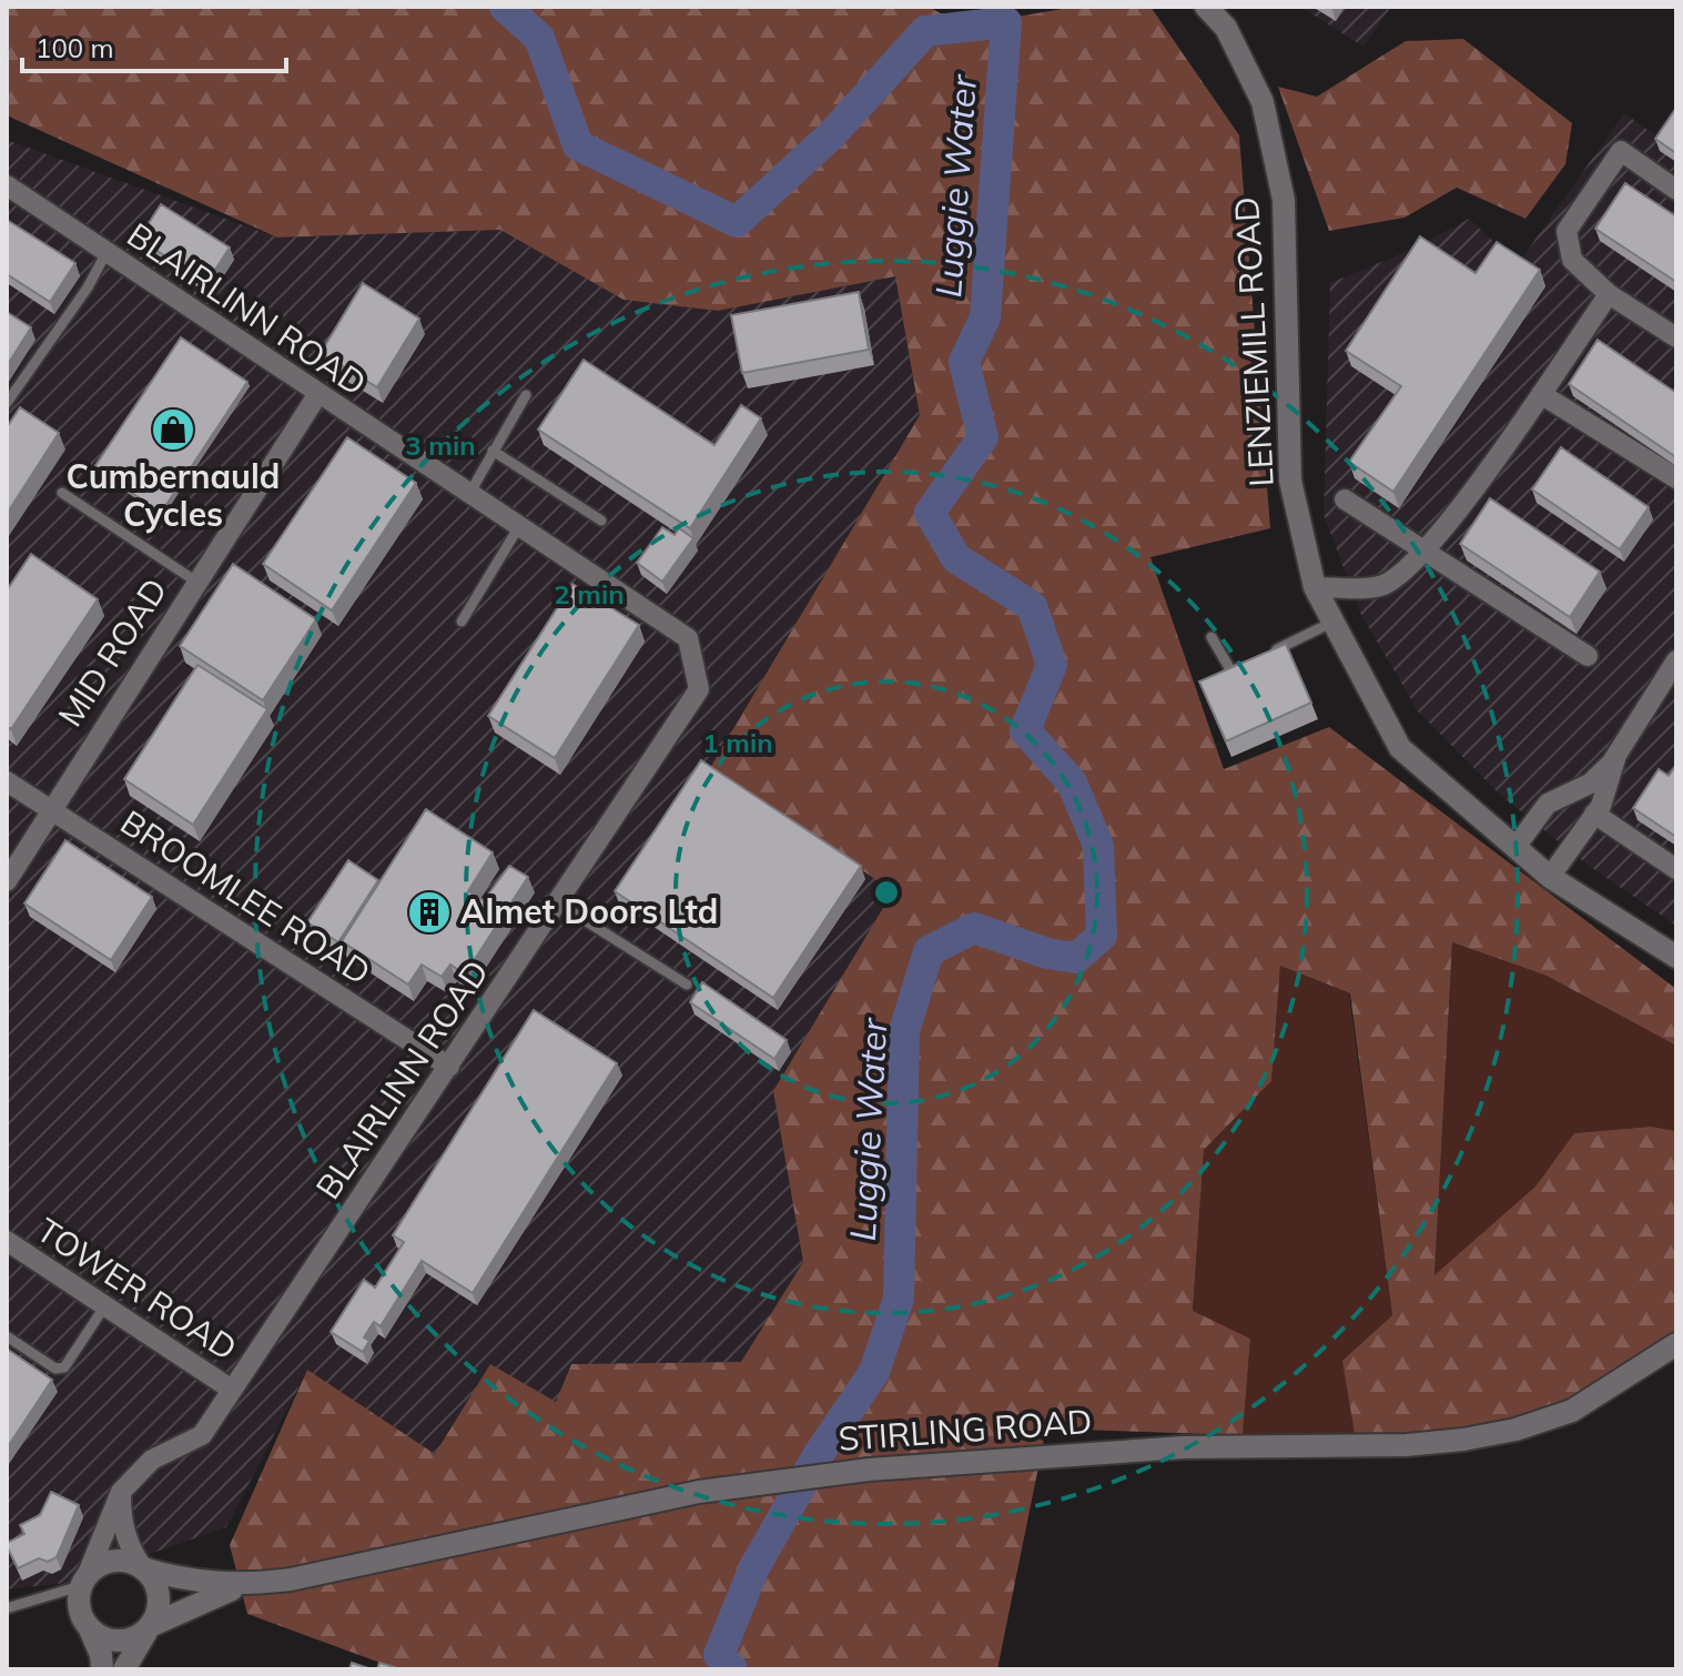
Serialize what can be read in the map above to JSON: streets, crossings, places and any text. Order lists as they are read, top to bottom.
{
  "streets": {
    "main road": ["LENZIEMILL ROAD", "STIRLING ROAD"],
    "street": [
      "BLAIRLINN ROAD",
      "MID ROAD",
      "BROOMLEE ROAD",
      "TOWER ROAD"
    ]
  },
  "crossings": [
    ["BLAIRLINN ROAD", "MID ROAD"],
    ["BLAIRLINN ROAD", "BROOMLEE ROAD"],
    ["BLAIRLINN ROAD", "TOWER ROAD"],
    ["BLAIRLINN ROAD", "STIRLING ROAD"],
    ["MID ROAD", "BROOMLEE ROAD"]
  ],
  "water": ["Luggie Water"],
  "places": {
    "shop": ["Cumbernauld Cycles"],
    "building": ["Almet Doors Ltd"]
  },
  "scale_bar": "100 m",
  "rings": ["3 min", "2 min", "1 min"]
}
